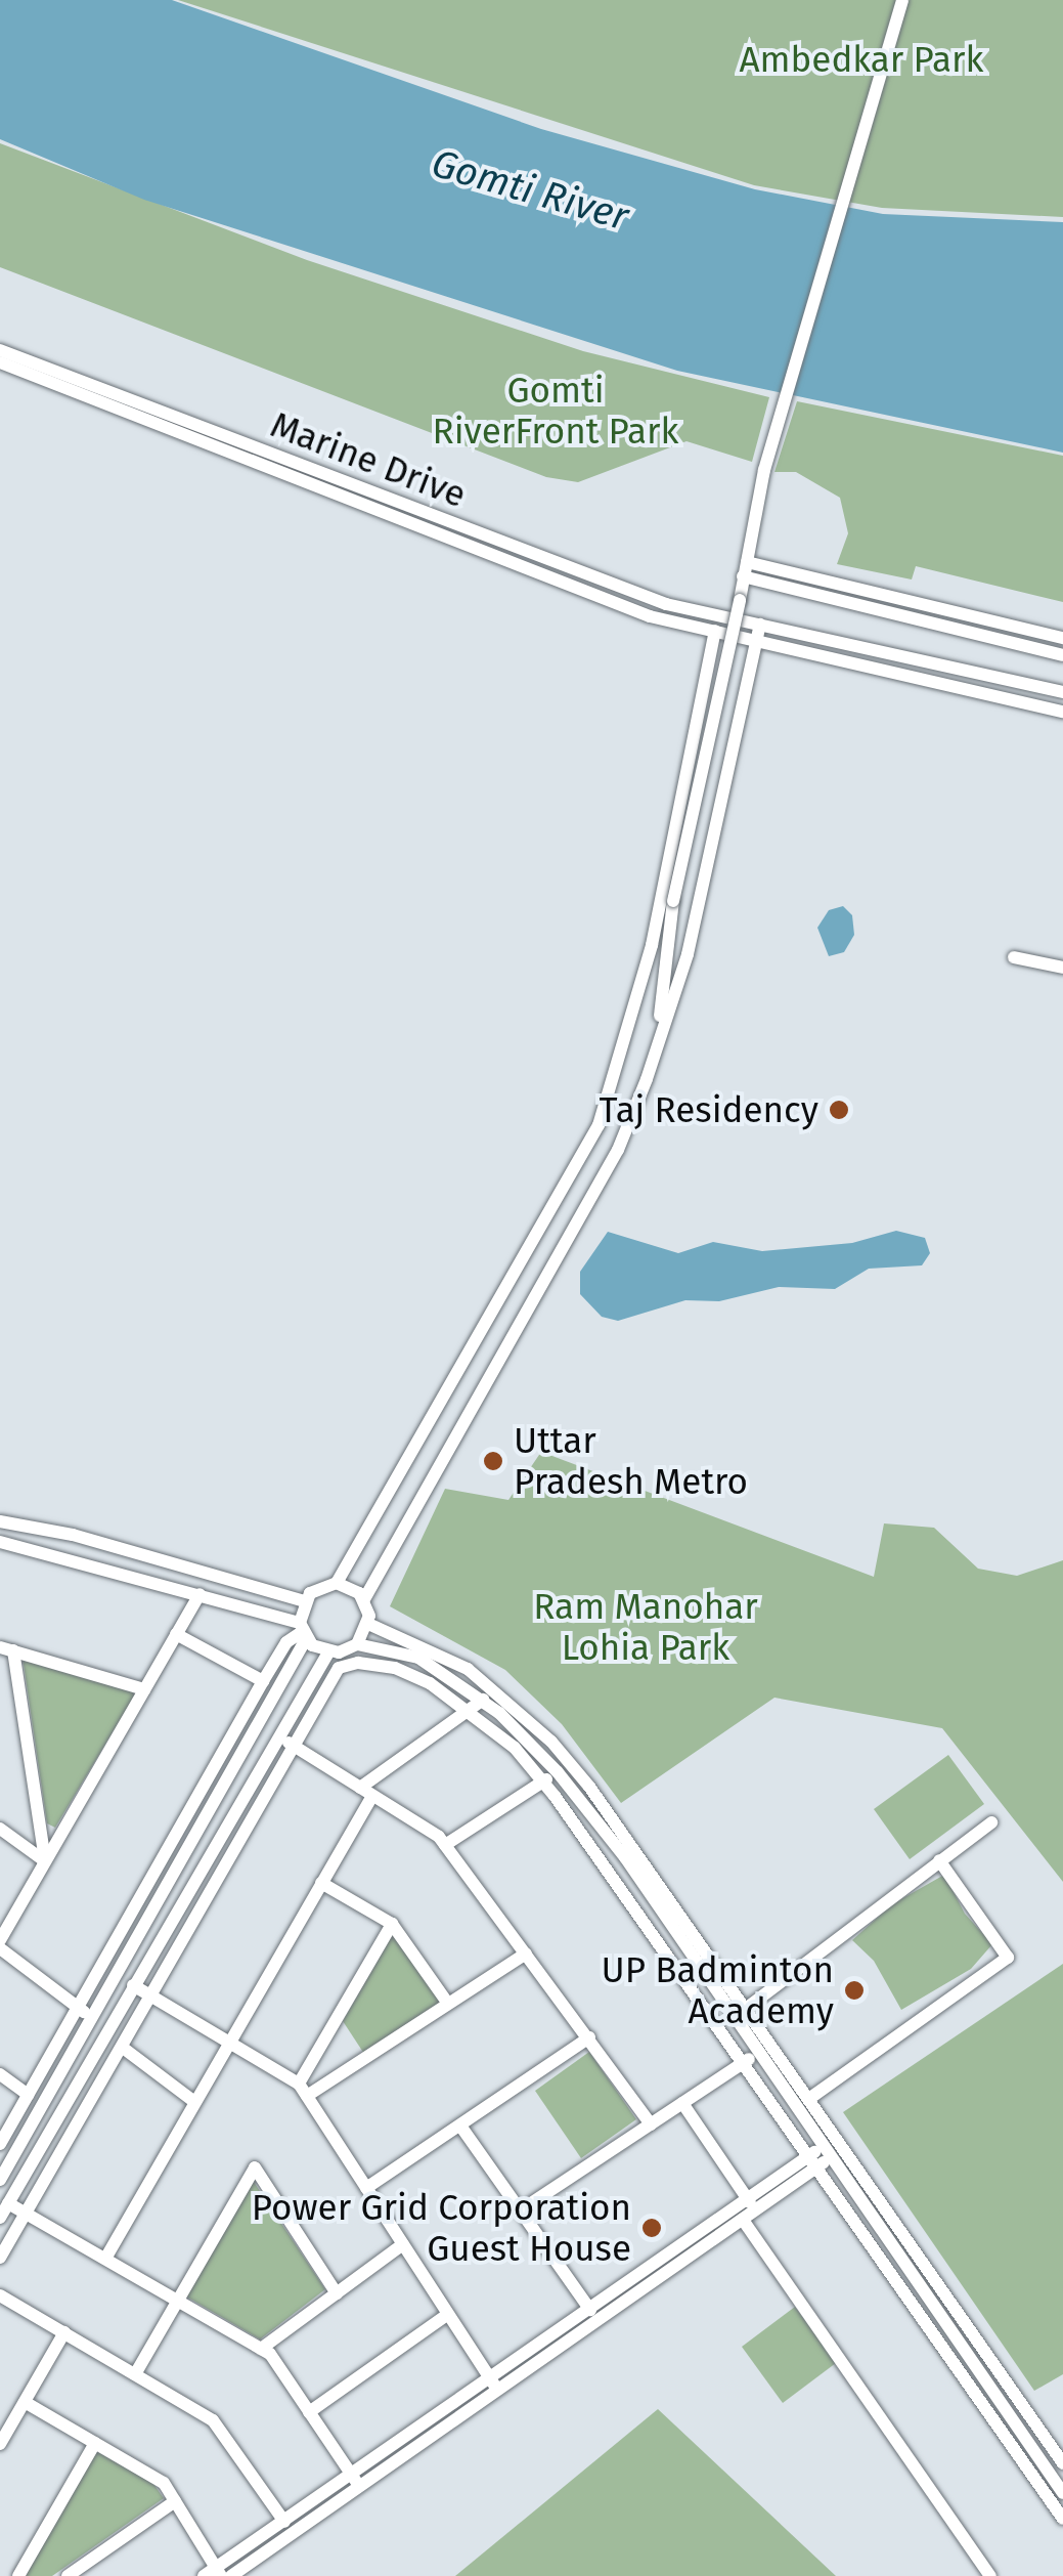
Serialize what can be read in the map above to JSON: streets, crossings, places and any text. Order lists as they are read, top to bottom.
{
  "streets": {
    "street": ["Marine Drive"]
  },
  "water": ["Gomti River"],
  "parks": ["Ambedkar Park", "Gomti RiverFront Park", "Ram Manohar Lohia Park"],
  "places": [
    "Taj Residency",
    "Uttar Pradesh Metro",
    "UP Badminton Academy",
    "Power Grid Corporation Guest House"
  ]
}
